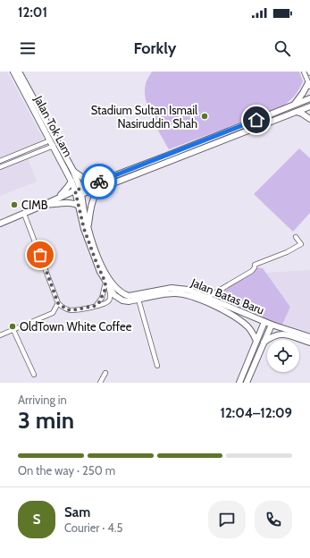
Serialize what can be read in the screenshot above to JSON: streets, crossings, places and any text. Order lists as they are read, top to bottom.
{
  "streets": {
    "main road": ["Jalan Tok Lam", "Jalan Batas Baru"]
  },
  "crossings": [
    ["Jalan Tok Lam", "Jalan Batas Baru"]
  ],
  "places": ["Stadium Sultan Ismail Nasiruddin Shah", "CIMB", "OldTown White Coffee"],
  "page": {
    "status": "12:01",
    "header": "Forkly",
    "heading": ["3 min", "Arriving in", "12:04–12:09"],
    "panel": ["Sam", "Courier · 4.5"],
    "bar": "On the way · 250 m",
    "round": "S"
  }
}
